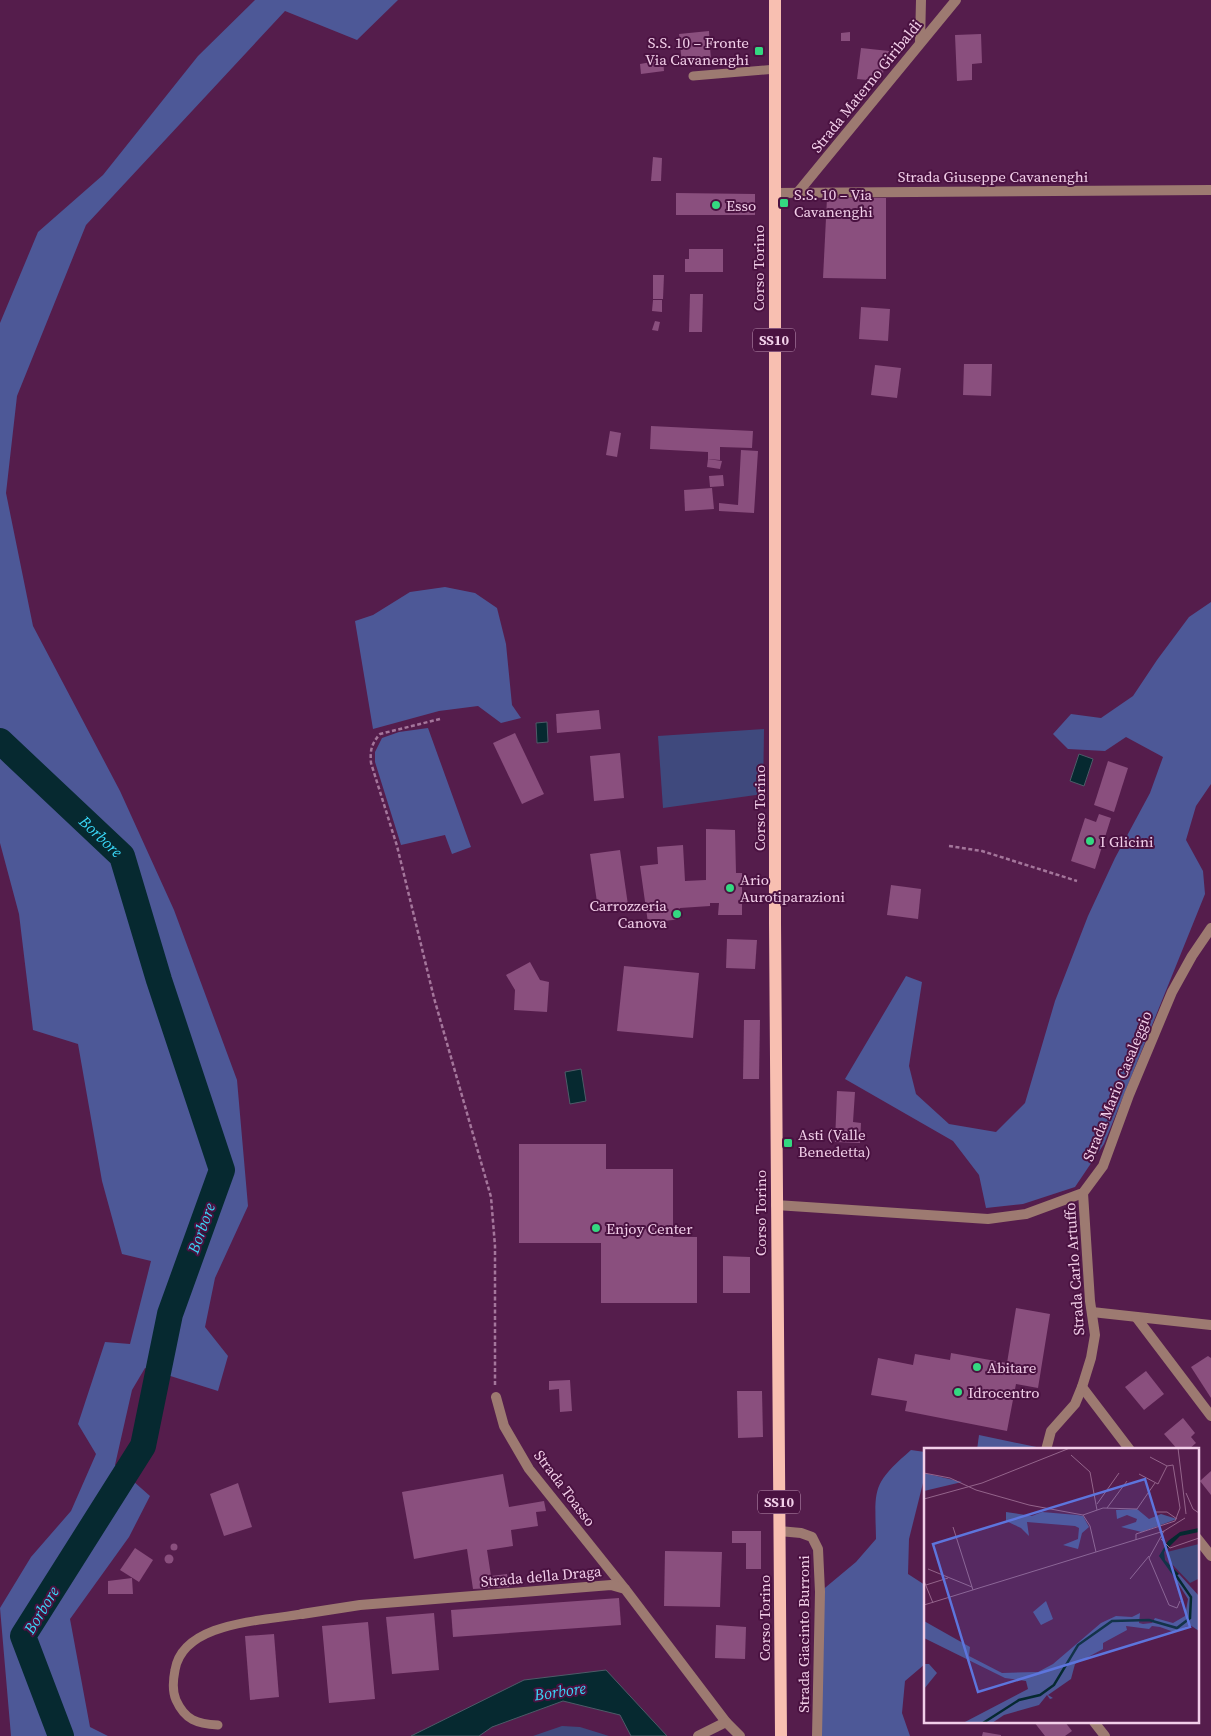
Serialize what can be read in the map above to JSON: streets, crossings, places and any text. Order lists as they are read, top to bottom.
{
  "streets": {
    "main road": ["Corso Torino", "SS10"],
    "street": [
      "Strada Materno Giribaldi",
      "Strada Giuseppe Cavanenghi",
      "Strada Mario Casaleggio",
      "Strada Carlo Artuffo",
      "Strada Toasso",
      "Strada della Draga",
      "Strada Giacinto Burroni"
    ]
  },
  "crossings": [
    ["Strada Materno Giribaldi", "Strada Giuseppe Cavanenghi"],
    ["Strada Giuseppe Cavanenghi", "Corso Torino"],
    ["Corso Torino", "Strada Giacinto Burroni"],
    ["Strada Mario Casaleggio", "Strada Carlo Artuffo"],
    ["Strada Toasso", "Strada della Draga"]
  ],
  "water": ["Borbore"],
  "places": {
    "transit": ["S.S. 10 – Fronte Via Cavanenghi", "S.S. 10 – Via Cavanenghi", "Asti (Valle Benedetta)"],
    "other": [
      "Esso",
      "I Glicini",
      "Ario Aurotiparazioni",
      "Carrozzeria Canova",
      "Enjoy Center",
      "Abitare",
      "Idrocentro"
    ]
  }
}
